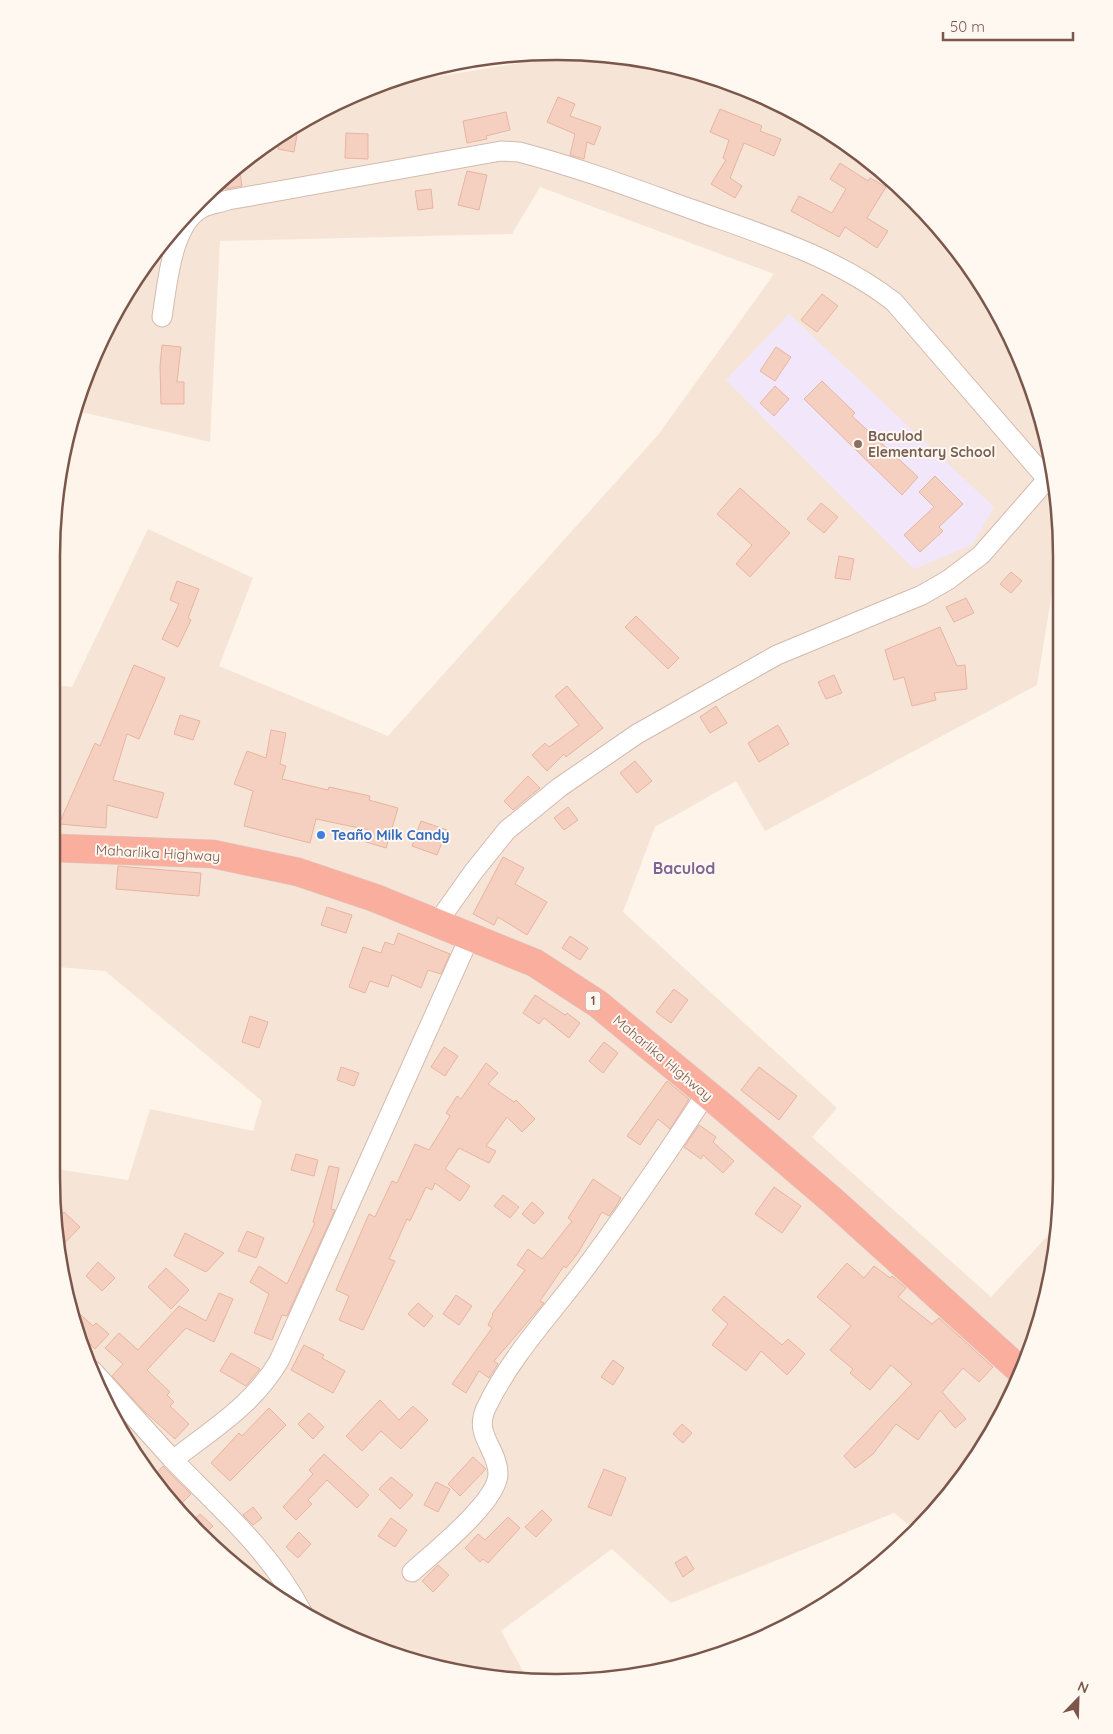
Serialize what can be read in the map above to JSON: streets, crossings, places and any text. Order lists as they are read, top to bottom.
{
  "streets": {
    "highway": ["Maharlika Highway", "1"]
  },
  "districts": ["Baculod"],
  "places": ["Baculod Elementary School", "Teaño Milk Candy"],
  "scale_bar": "50 m",
  "north": "top right"
}
